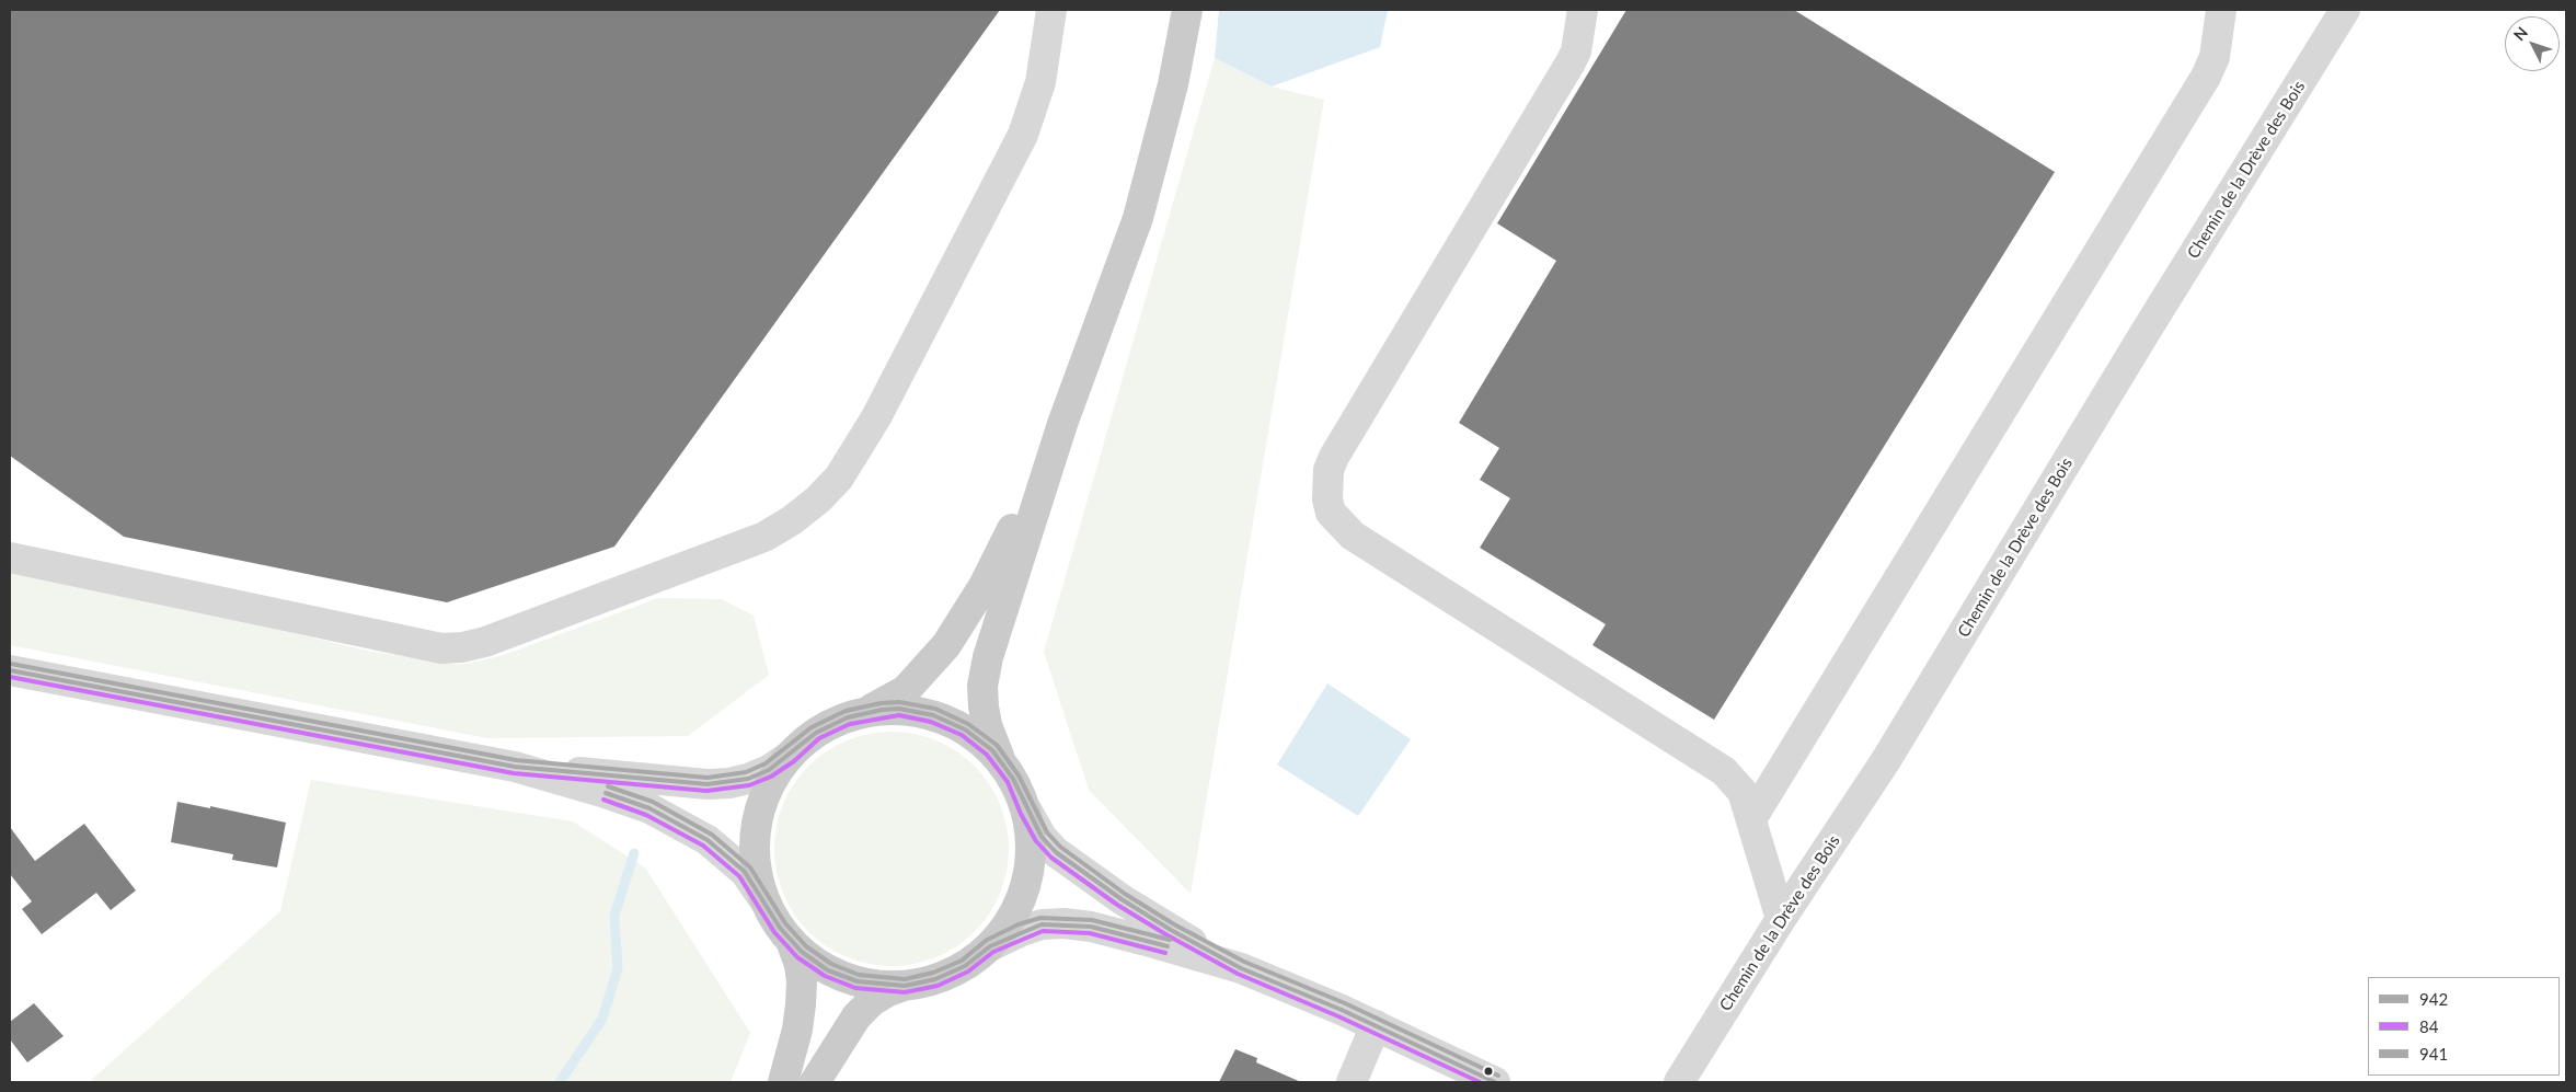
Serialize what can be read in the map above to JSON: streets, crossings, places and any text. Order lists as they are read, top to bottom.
{
  "streets": {
    "street": ["Chemin de la Drève des Bois"]
  },
  "lines": ["transit line 941", "transit line 942", "transit line 84"],
  "legend": ["942", "84", "941"],
  "north": "top left"
}
